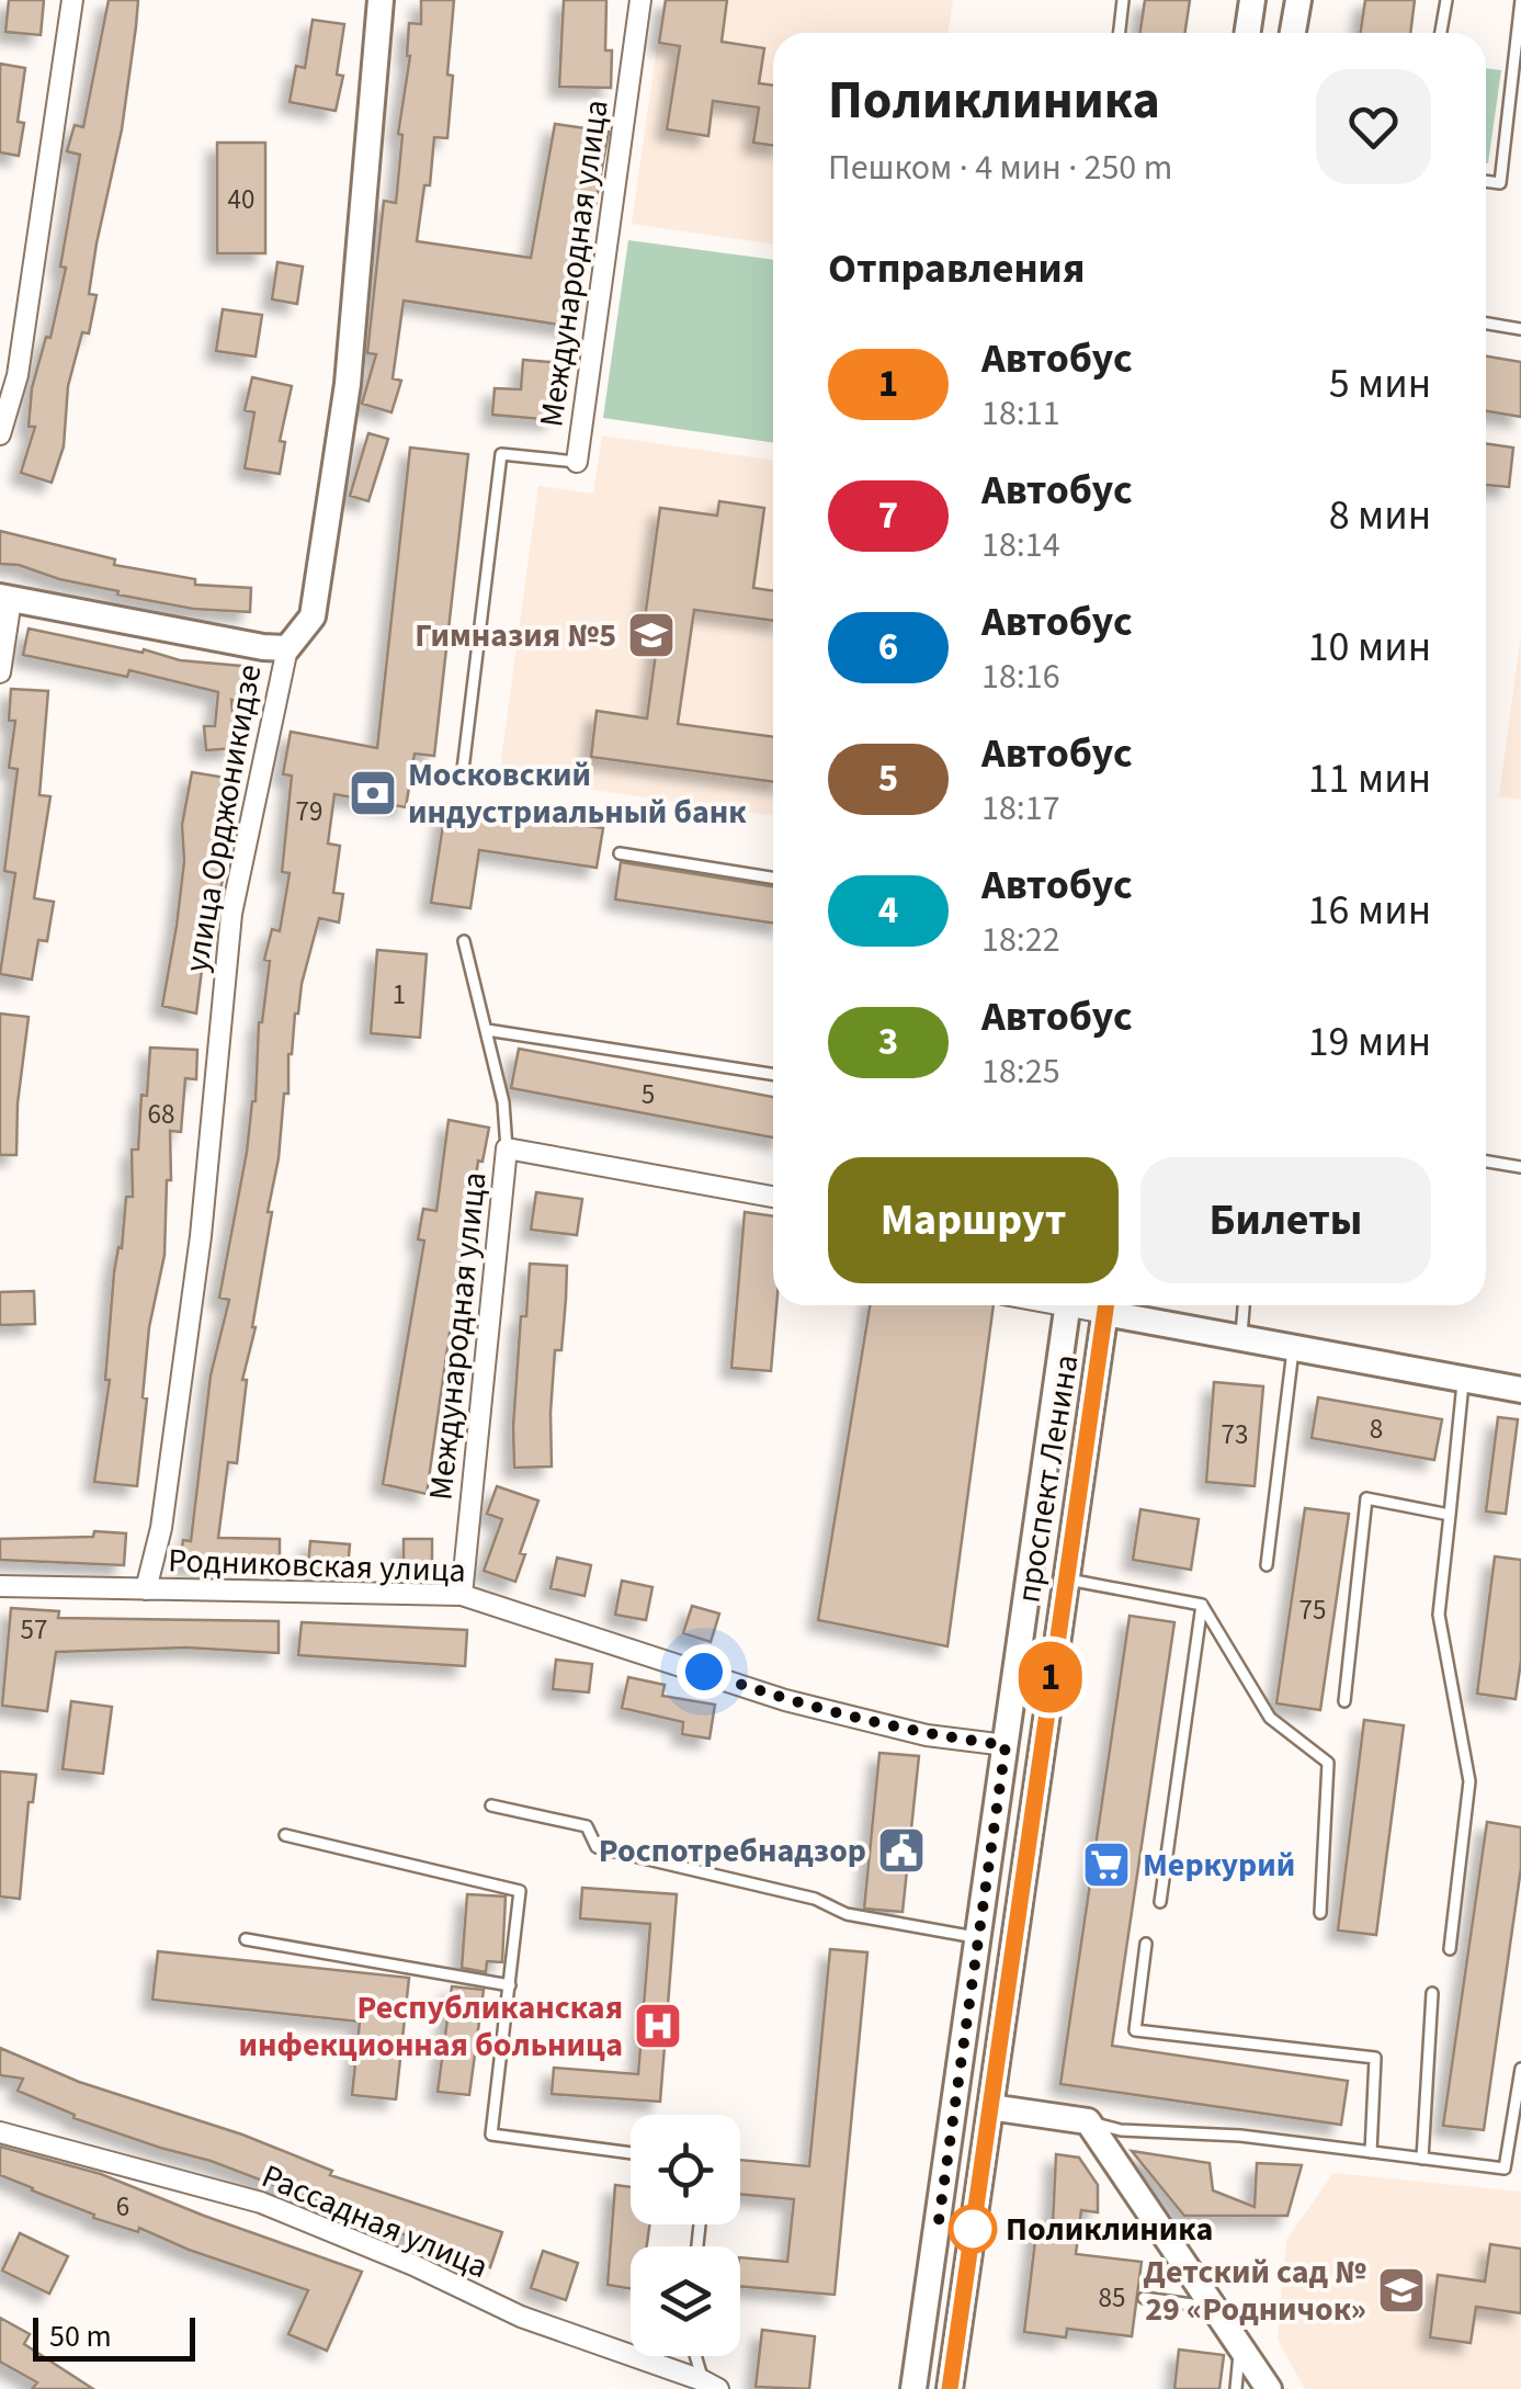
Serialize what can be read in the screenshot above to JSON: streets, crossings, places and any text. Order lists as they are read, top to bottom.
{
  "streets": {
    "main road": ["улица Орджоникидзе", "проспект Ленина"],
    "street": ["Международная улица", "Родниковская улица", "Рассадная улица"]
  },
  "crossings": [
    ["Международная улица", "Родниковская улица"],
    ["улица Орджоникидзе", "Родниковская улица"],
    ["проспект Ленина", "Родниковская улица"]
  ],
  "places": {
    "school or university": ["Гимназия №5", "Детский сад № 29 «Родничок»"],
    "bank": ["Московский индустриальный банк"],
    "public building": ["Роспотребнадзор"],
    "supermarket": ["Меркурий"],
    "hospital": ["Республиканская инфекционная больница"],
    "other": ["Поликлиника"]
  },
  "lines": ["bus line 1"],
  "house_numbers": [
    "40",
    "79",
    "1",
    "5",
    "68",
    "8",
    "73",
    "75",
    "57",
    "6",
    "85"
  ],
  "scale_bar": "50 m",
  "page": {
    "on_map": "1",
    "heading": [
      ["Поликлиника", "Пешком · 4 мин · 250 m"],
      "Отправления"
    ],
    "list": [
      {
        "mark": "1",
        "name": "Автобус",
        "note": "18:11",
        "value": "5 мин"
      },
      {
        "mark": "7",
        "name": "Автобус",
        "note": "18:14",
        "value": "8 мин"
      },
      {
        "mark": "6",
        "name": "Автобус",
        "note": "18:16",
        "value": "10 мин"
      },
      {
        "mark": "5",
        "name": "Автобус",
        "note": "18:17",
        "value": "11 мин"
      },
      {
        "mark": "4",
        "name": "Автобус",
        "note": "18:22",
        "value": "16 мин"
      },
      {
        "mark": "3",
        "name": "Автобус",
        "note": "18:25",
        "value": "19 мин"
      }
    ],
    "buttons": ["Маршрут", "Билеты"],
    "scale": "50 m"
  }
}
